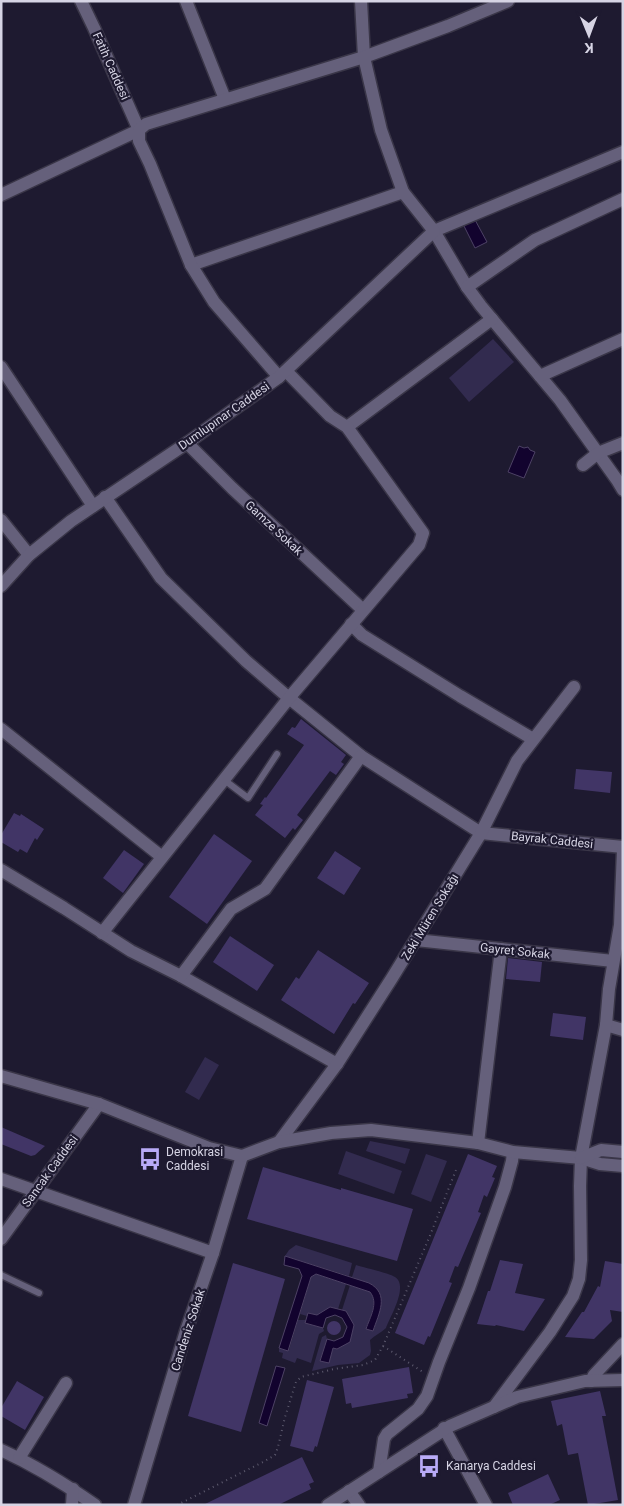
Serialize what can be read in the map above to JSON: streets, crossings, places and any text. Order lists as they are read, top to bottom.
{
  "streets": {
    "street": [
      "Fatih Caddesi",
      "Dumlupınar Caddesi",
      "Gamze Sokak",
      "Bayrak Caddesi",
      "Zeki Müren Sokağı",
      "Gayret Sokak",
      "Sancak Caddesi",
      "Candeniz Sokak"
    ]
  },
  "crossings": [
    ["Fatih Caddesi", "Dumlupınar Caddesi"],
    ["Fatih Caddesi", "Gamze Sokak"],
    ["Dumlupınar Caddesi", "Gamze Sokak"],
    ["Bayrak Caddesi", "Zeki Müren Sokağı"],
    ["Zeki Müren Sokağı", "Gayret Sokak"]
  ],
  "places": {
    "bus stop": ["Demokrasi Caddesi", "Kanarya Caddesi"]
  },
  "north": "bottom"
}
